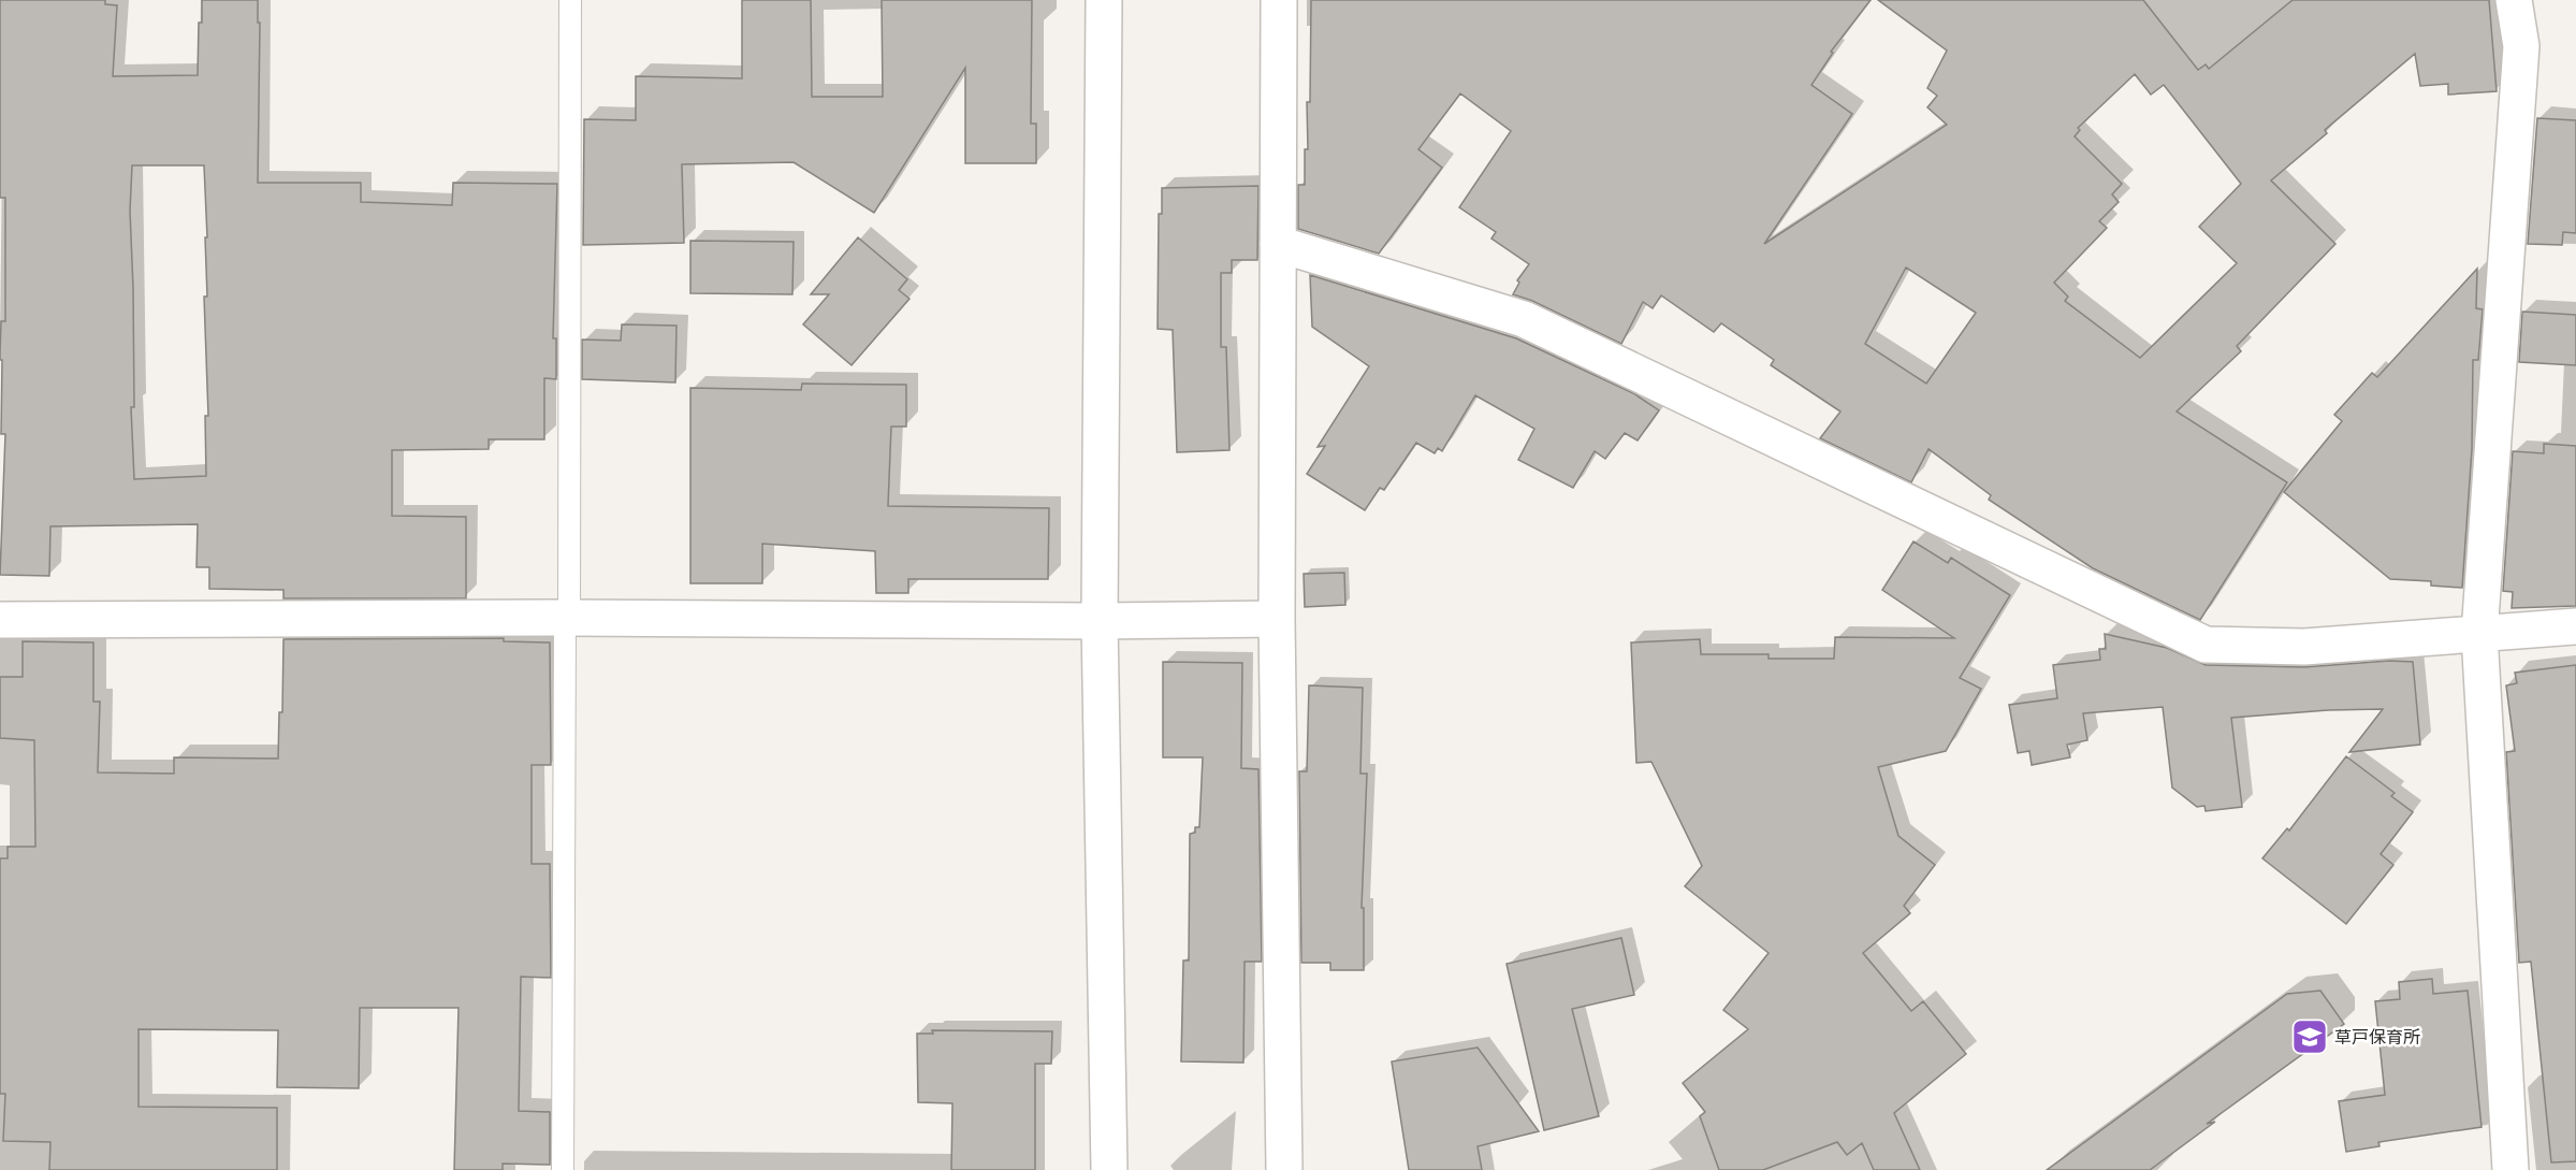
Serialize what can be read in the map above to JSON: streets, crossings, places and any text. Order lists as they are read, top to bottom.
{
  "places": {
    "school or university": ["草戸保育所"]
  }
}
